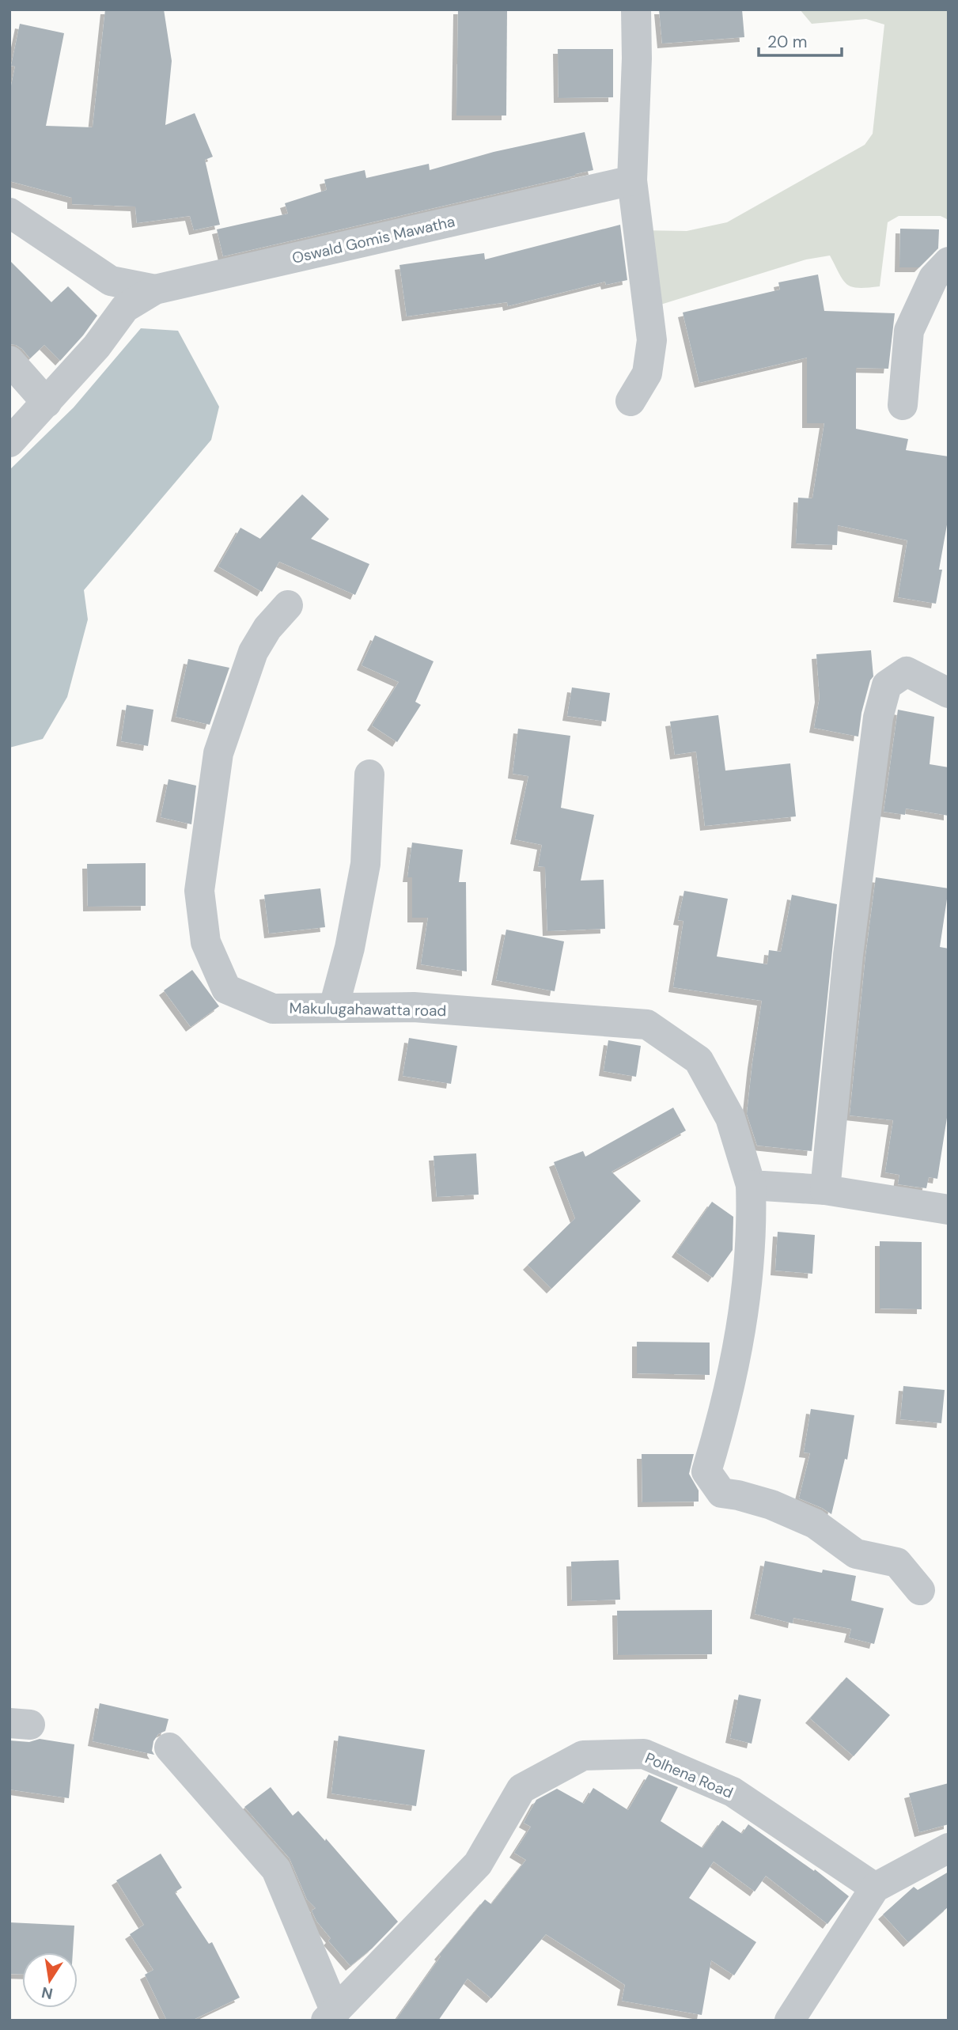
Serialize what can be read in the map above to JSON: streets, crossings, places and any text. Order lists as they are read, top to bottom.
{
  "streets": {
    "street": ["Oswald Gomis Mawatha", "Makulugahawatta road", "Polhena Road"]
  },
  "scale_bar": "20 m",
  "north": "bottom"
}
